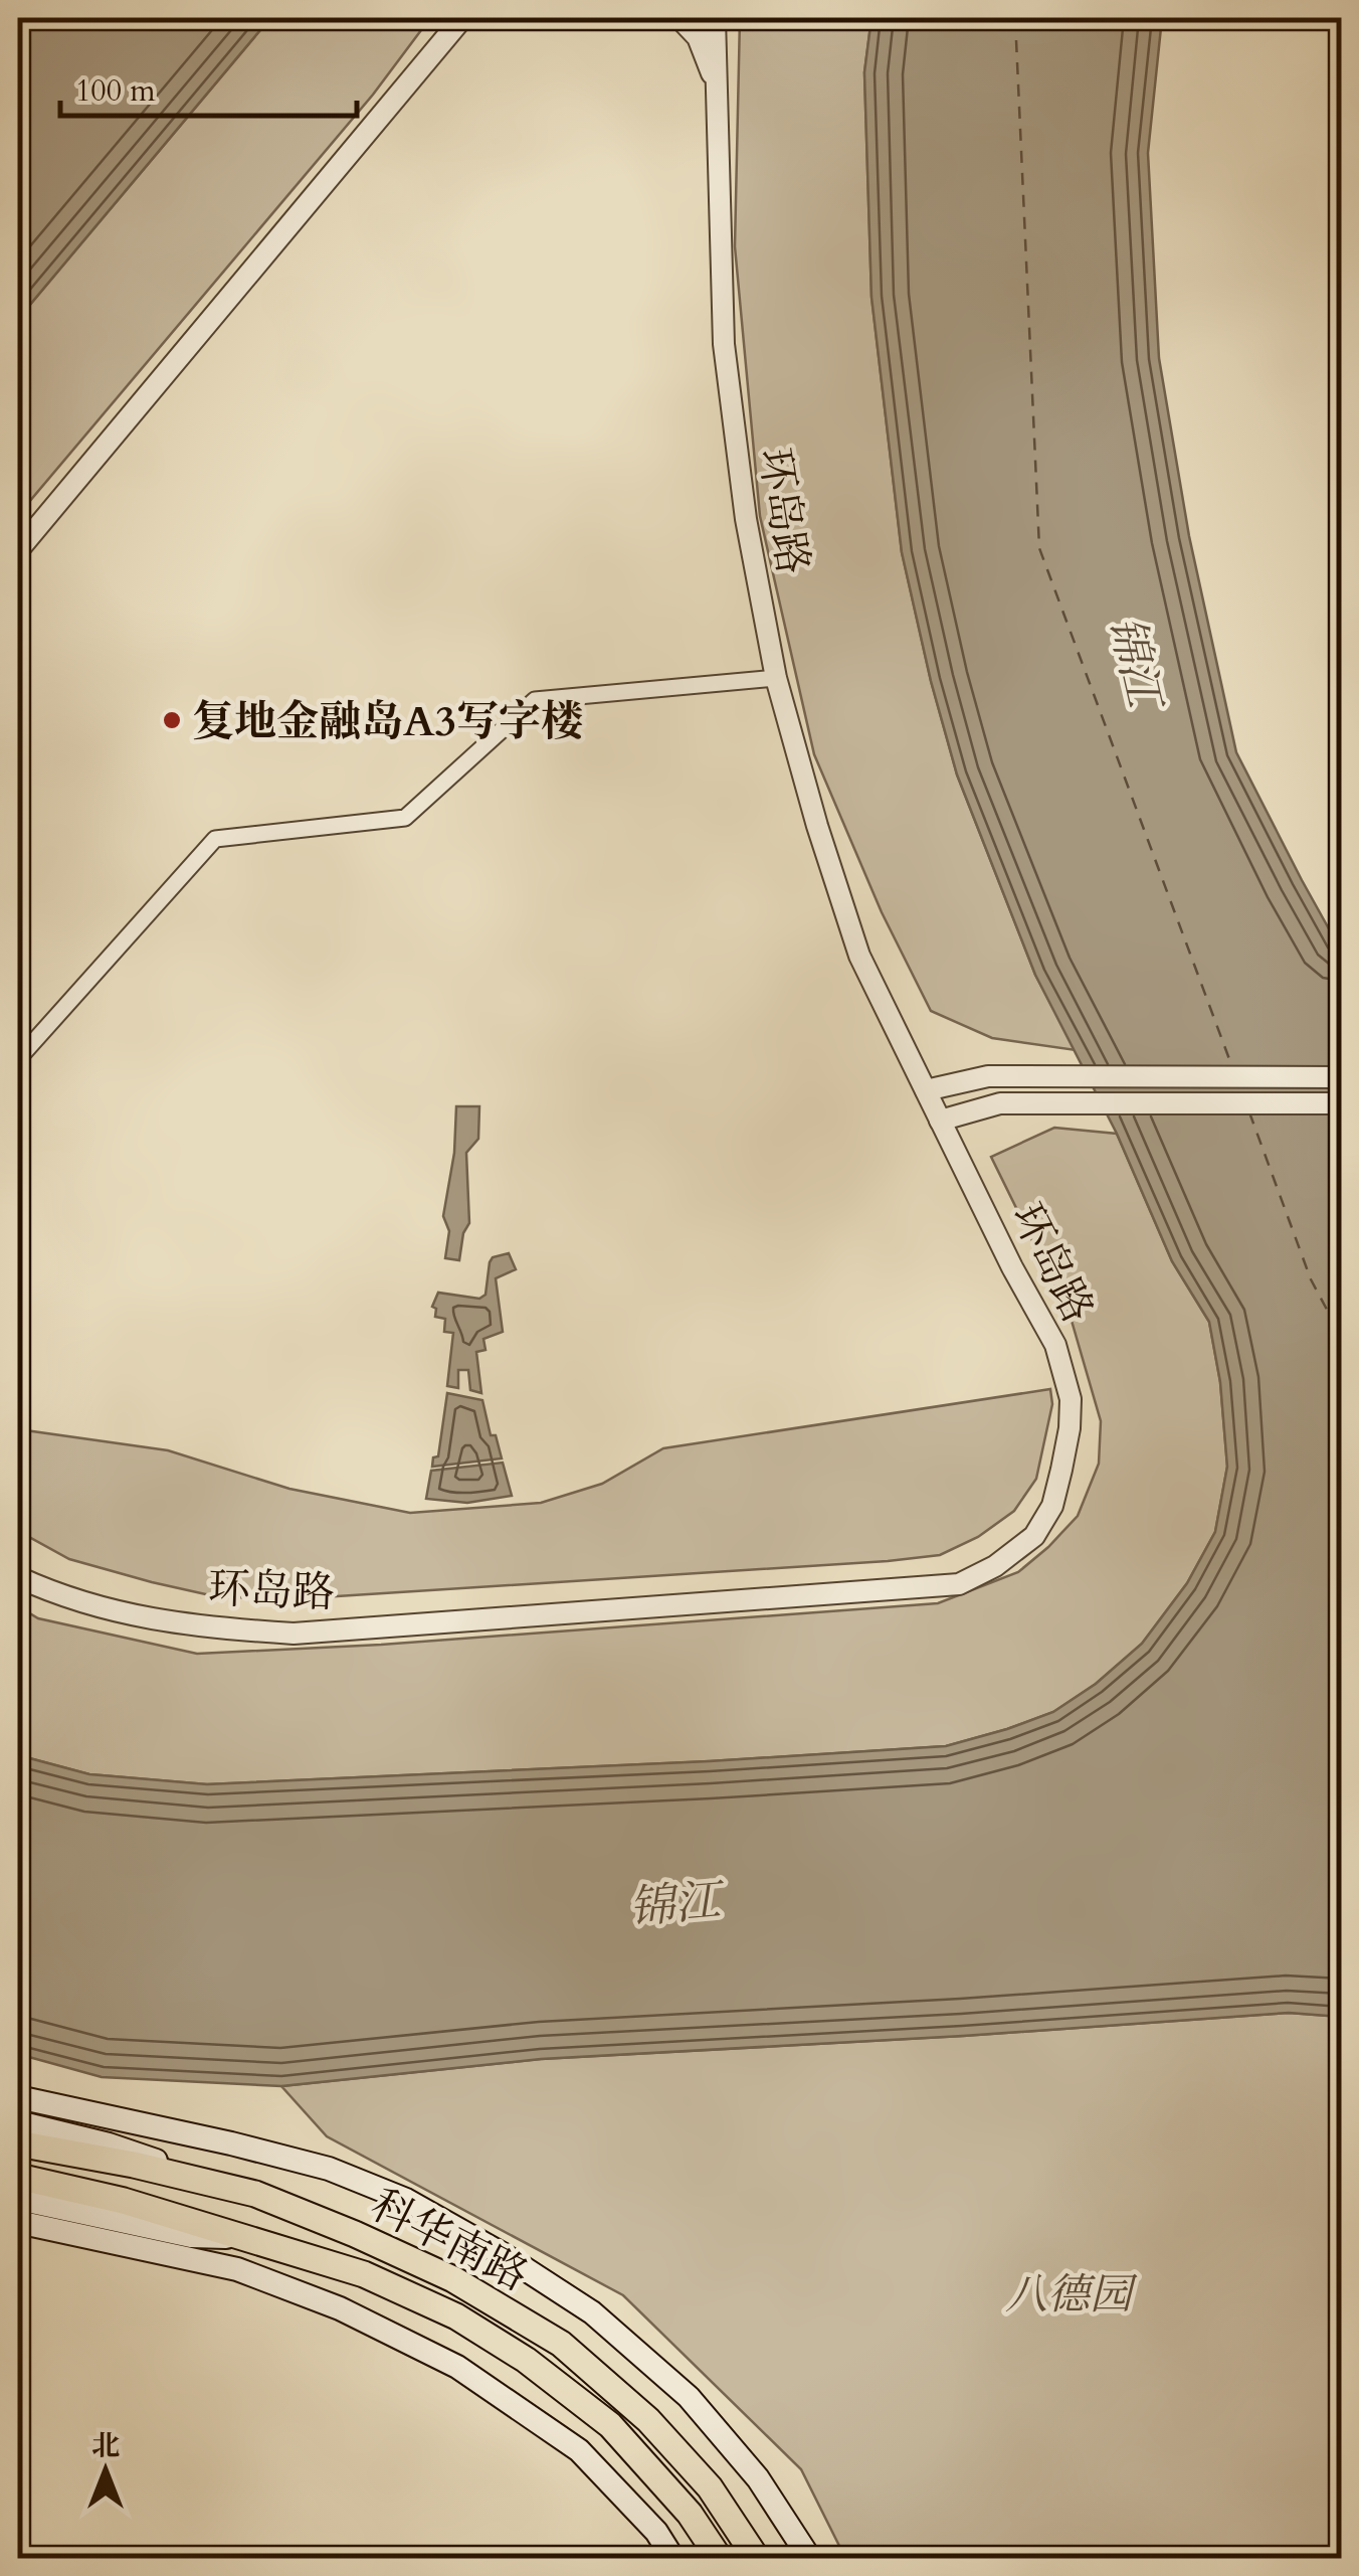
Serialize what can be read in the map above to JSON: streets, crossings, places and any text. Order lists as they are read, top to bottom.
{
  "streets": {
    "highway": ["科华南路"],
    "street": ["环岛路"]
  },
  "water": ["锦江"],
  "parks": ["八德园"],
  "places": ["复地金融岛A3写字楼"],
  "scale_bar": "100 m",
  "north": "top"
}
